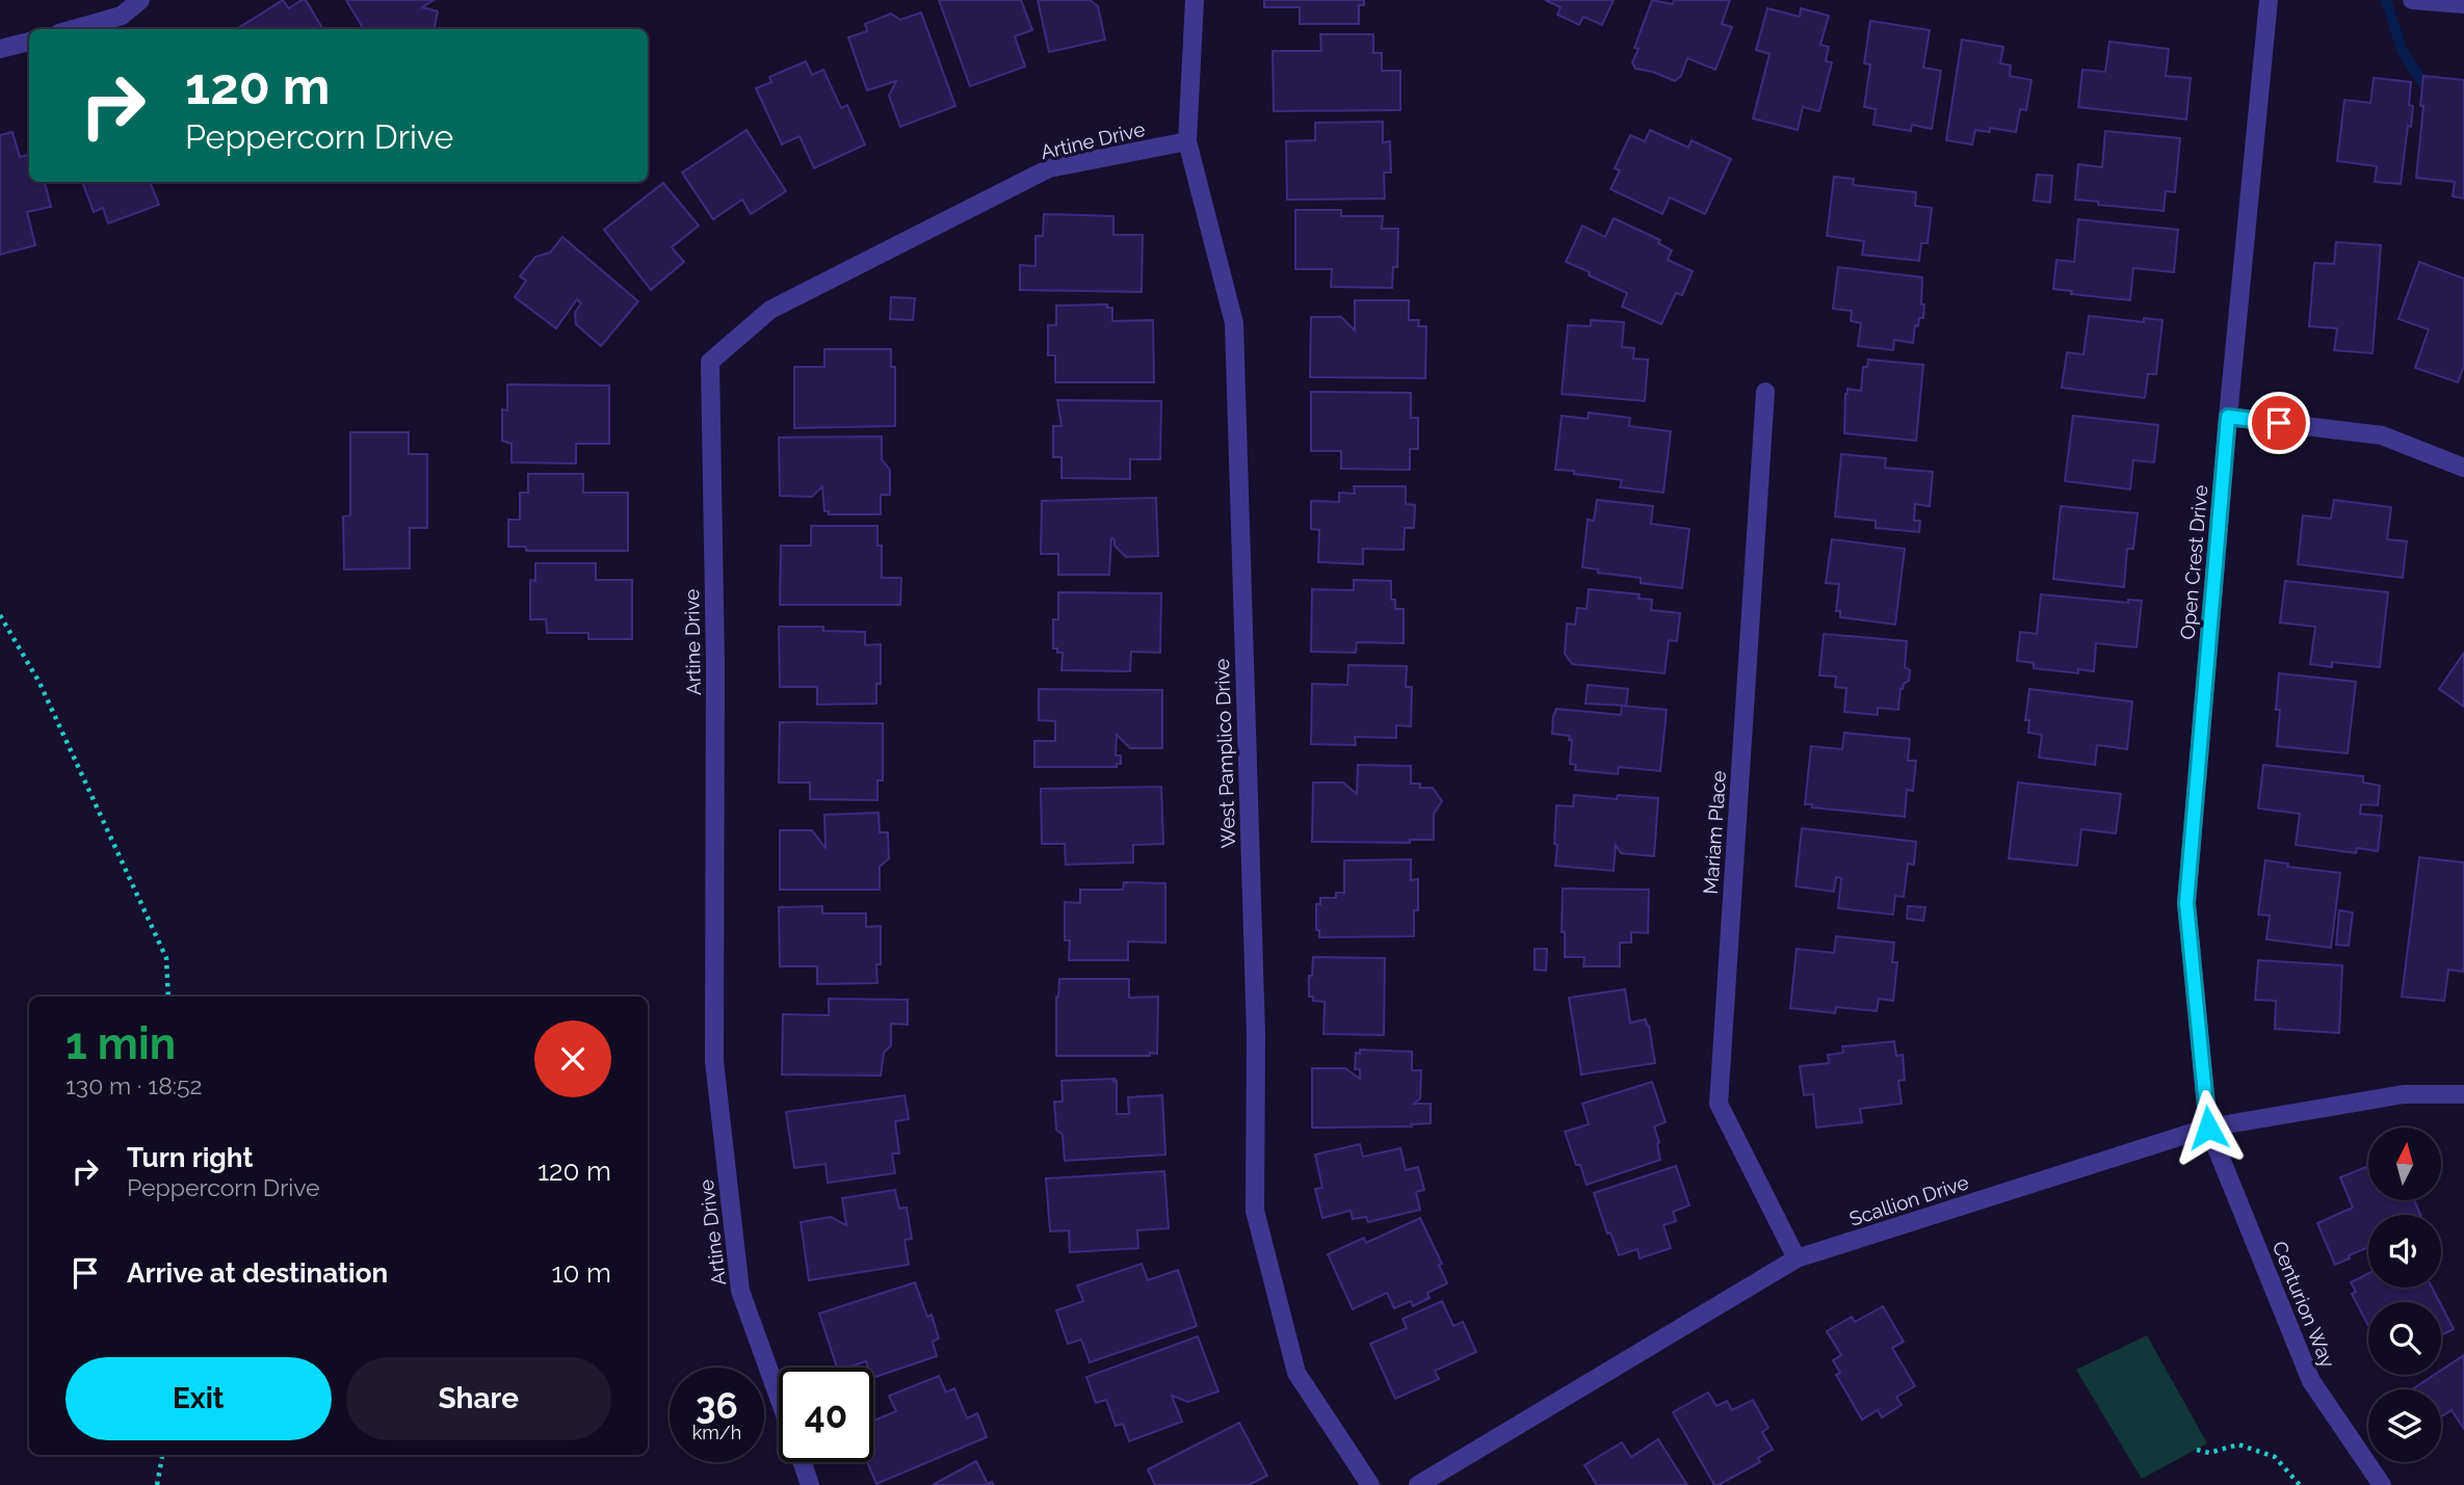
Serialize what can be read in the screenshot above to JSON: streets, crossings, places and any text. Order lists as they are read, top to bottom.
{
  "streets": {
    "street": [
      "Artine Drive",
      "Open Crest Drive",
      "West Pamplico Drive",
      "Mariam Place",
      "Scallion Drive",
      "Centurion Way"
    ]
  },
  "crossings": [
    ["Artine Drive", "West Pamplico Drive"],
    ["Open Crest Drive", "Scallion Drive"],
    ["Open Crest Drive", "Centurion Way"],
    ["Mariam Place", "Scallion Drive"],
    ["Scallion Drive", "Centurion Way"]
  ],
  "north": "top",
  "page": {
    "turn": ["120 m", "Peppercorn Drive"],
    "heading": ["1 min", "130 m · 18:52"],
    "list": [
      {
        "name": "Turn right",
        "note": "Peppercorn Drive",
        "value": "120 m"
      },
      {
        "name": "Arrive at destination",
        "value": "10 m"
      }
    ],
    "buttons": ["Exit", "Share"],
    "speed": "36 km/h",
    "limit": "40"
  }
}
